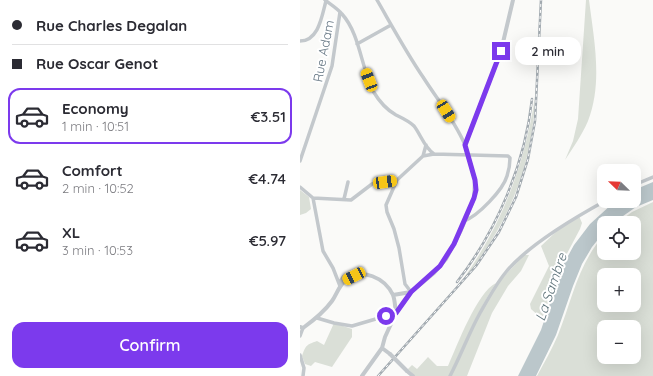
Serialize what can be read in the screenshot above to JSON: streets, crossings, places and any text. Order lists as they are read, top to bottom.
{
  "streets": {
    "street": ["Rue Adam"]
  },
  "water": ["La Sambre"],
  "north": "top left",
  "page": {
    "banner": ["Rue Charles Degalan", "Rue Oscar Genot"],
    "bubble": "2 min",
    "list": [
      {
        "name": "Economy",
        "note": "1 min · 10:51",
        "value": "€3.51"
      },
      {
        "name": "Comfort",
        "note": "2 min · 10:52",
        "value": "€4.74"
      },
      {
        "name": "XL",
        "note": "3 min · 10:53",
        "value": "€5.97"
      }
    ],
    "map_buttons": ["+", "−"],
    "buttons": "Confirm"
  }
}
